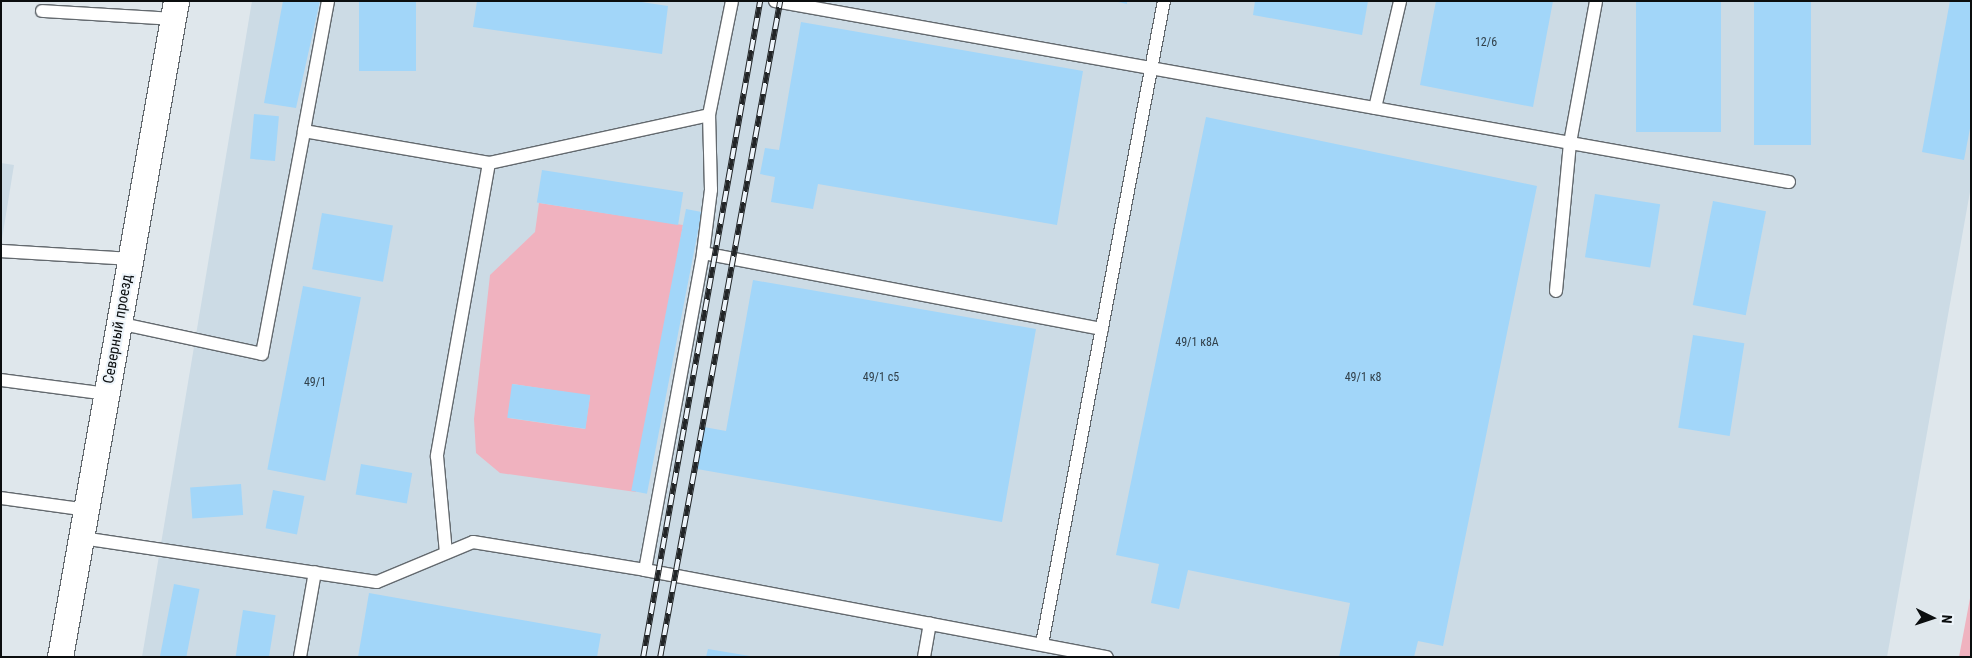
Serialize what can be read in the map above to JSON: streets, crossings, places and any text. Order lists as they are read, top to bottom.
{
  "streets": {
    "street": ["Северный проезд"]
  },
  "house_numbers": [
    "12/6",
    "49/1 к8А",
    "49/1 с5",
    "49/1 к8",
    "49/1"
  ],
  "north": "right"
}
